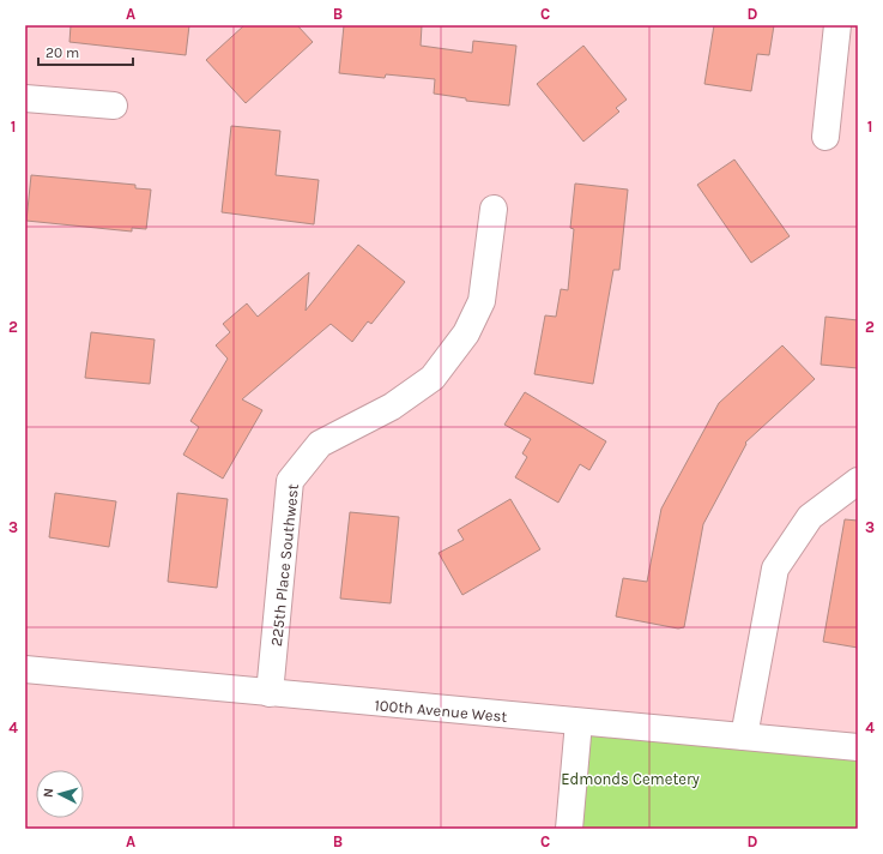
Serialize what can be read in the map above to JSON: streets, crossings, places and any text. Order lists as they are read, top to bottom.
{
  "streets": {
    "street": ["225th Place Southwest", "100th Avenue West"]
  },
  "crossings": [
    ["225th Place Southwest", "100th Avenue West"]
  ],
  "parks": ["Edmonds Cemetery"],
  "scale_bar": "20 m",
  "north": "left",
  "grid": {
    "columns": [
      "A",
      "B",
      "C",
      "D"
    ],
    "rows": [
      "1",
      "2",
      "3",
      "4"
    ]
  }
}
